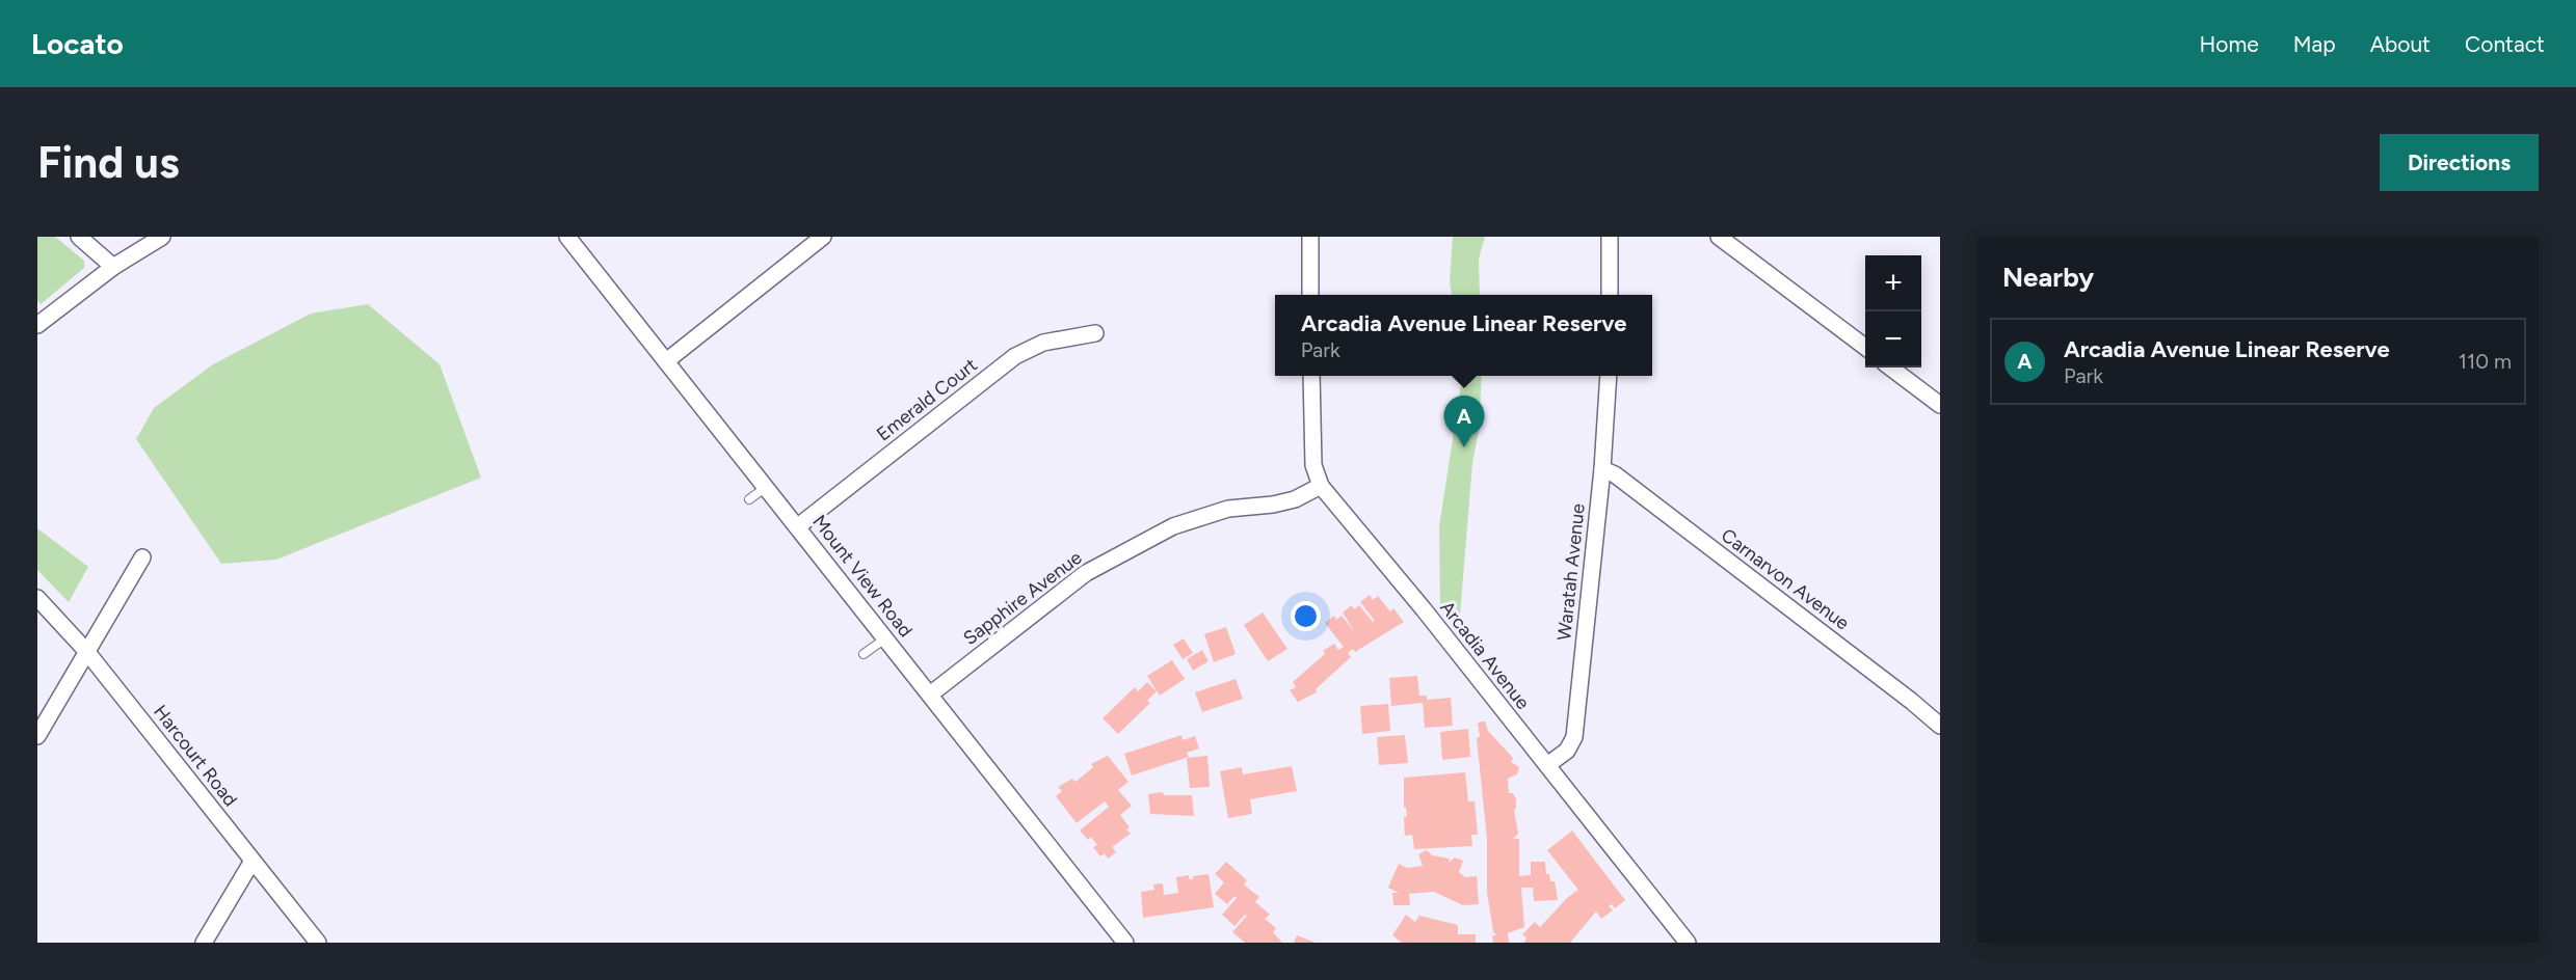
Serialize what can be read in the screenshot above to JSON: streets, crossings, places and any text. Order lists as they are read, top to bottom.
{
  "streets": {
    "street": [
      "Emerald Court",
      "Waratah Avenue",
      "Mount View Road",
      "Carnarvon Avenue",
      "Sapphire Avenue",
      "Arcadia Avenue",
      "Harcourt Road"
    ]
  },
  "crossings": [
    ["Emerald Court", "Mount View Road"],
    ["Waratah Avenue", "Carnarvon Avenue"],
    ["Waratah Avenue", "Arcadia Avenue"],
    ["Mount View Road", "Sapphire Avenue"],
    ["Sapphire Avenue", "Arcadia Avenue"]
  ],
  "page": {
    "header": "Locato",
    "nav": [
      "Home",
      "Map",
      "About",
      "Contact"
    ],
    "buttons": "Directions",
    "title": "Find us",
    "heading": "Nearby",
    "map_buttons": ["+", "−"],
    "popup": ["Arcadia Avenue Linear Reserve", "Park"],
    "list": [
      {
        "mark": "A",
        "name": "Arcadia Avenue Linear Reserve",
        "note": "Park",
        "value": "110 m"
      }
    ],
    "pins": "A"
  }
}
